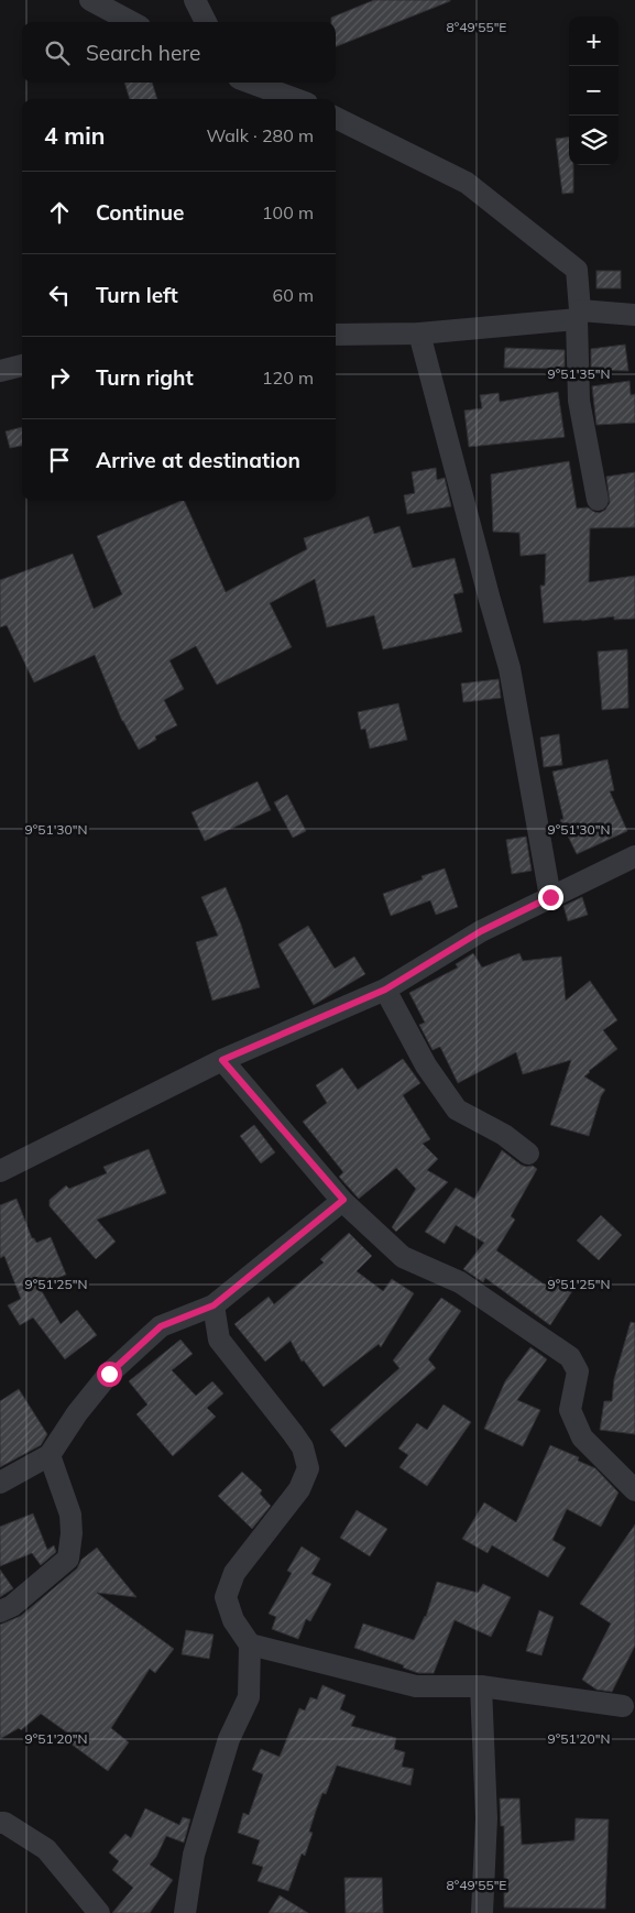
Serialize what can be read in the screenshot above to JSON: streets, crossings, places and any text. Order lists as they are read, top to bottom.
{
  "page": {
    "map_buttons": ["+", "−"],
    "search": "Search here",
    "heading": ["4 min", "Walk · 280 m"],
    "list": [
      ["Continue", "100 m"],
      ["Turn left", "60 m"],
      ["Turn right", "120 m"],
      "Arrive at destination"
    ]
  },
  "coordinates": [
    "8°49'55\"E",
    "9°51'35\"N",
    "9°51'30\"N",
    "9°51'25\"N",
    "9°51'20\"N"
  ]
}
